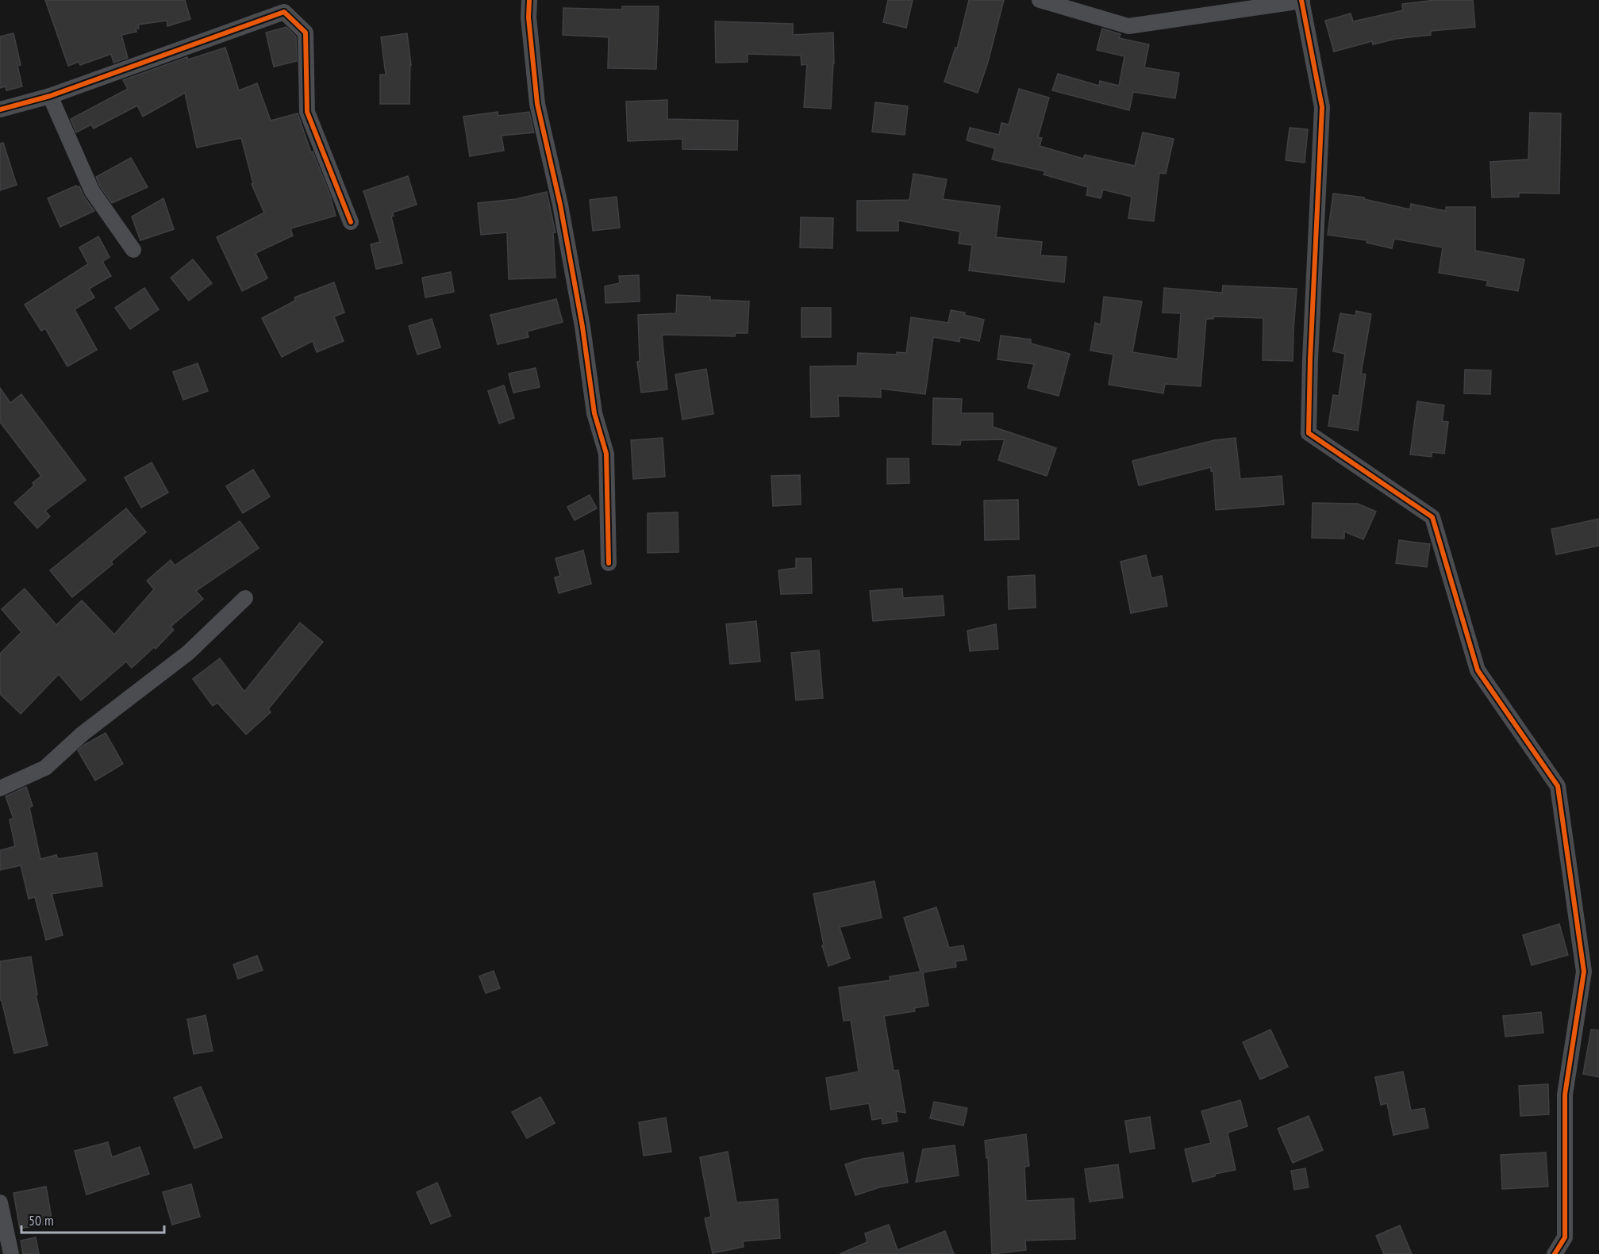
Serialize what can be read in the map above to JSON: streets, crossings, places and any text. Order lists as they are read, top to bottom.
{
  "scale_bar": "50 m"
}
